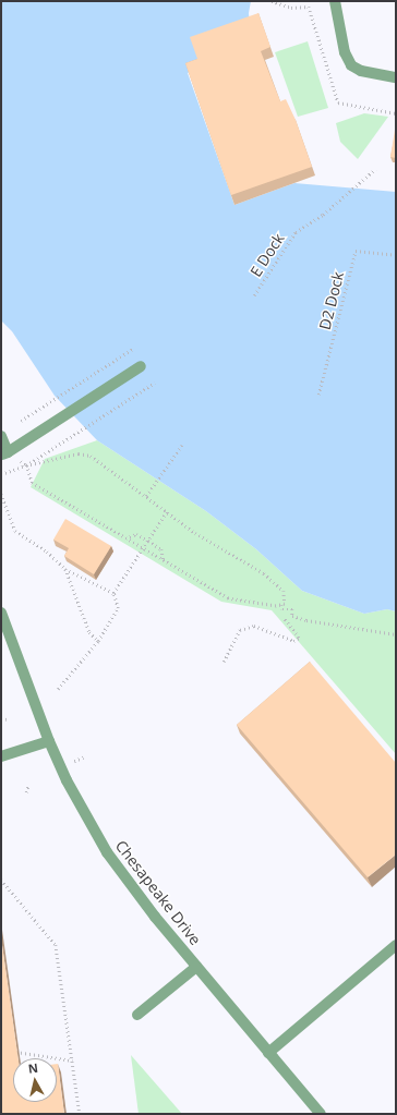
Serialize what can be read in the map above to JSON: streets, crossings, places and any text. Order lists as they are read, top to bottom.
{
  "streets": {
    "street": ["Chesapeake Drive"],
    "path": ["E Dock", "D2 Dock"]
  },
  "north": "top"
}
